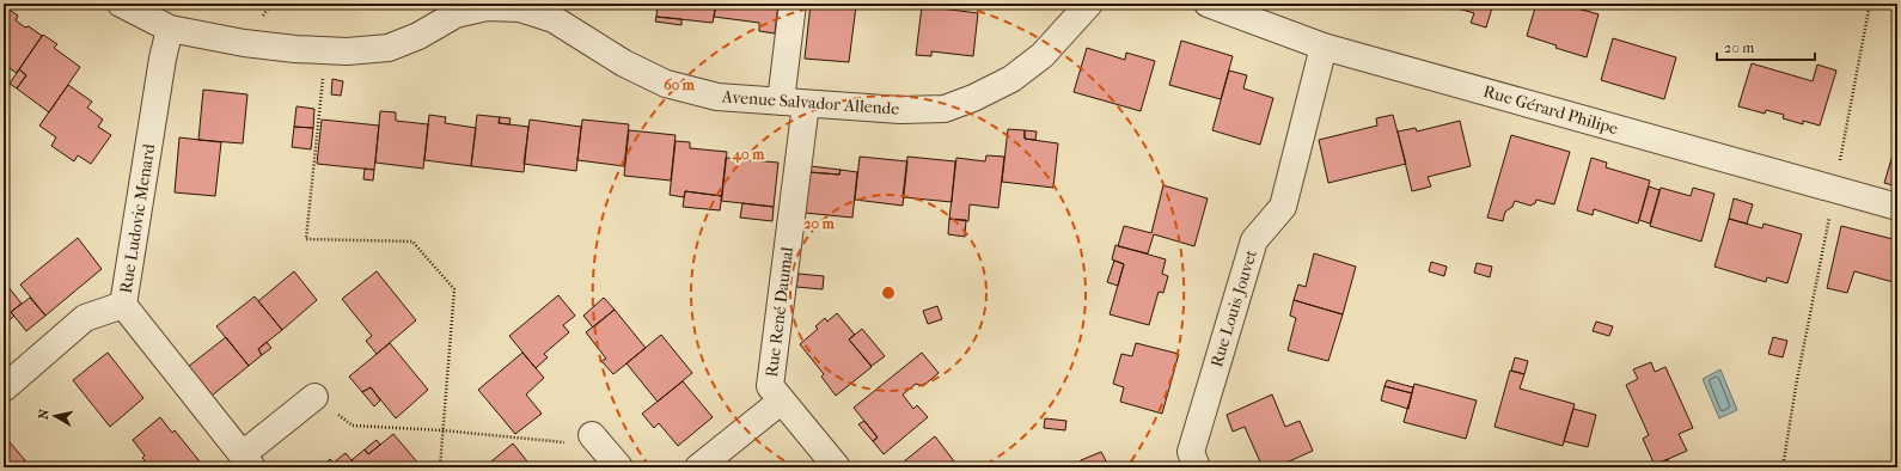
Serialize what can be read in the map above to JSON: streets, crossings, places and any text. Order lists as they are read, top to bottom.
{
  "streets": {
    "street": [
      "Avenue Salvador Allende",
      "Rue Gérard Philipe",
      "Rue Ludovic Menard",
      "Rue Louis Jouvet",
      "Rue René Daumal"
    ]
  },
  "crossings": [
    ["Avenue Salvador Allende", "Rue Ludovic Menard"],
    ["Avenue Salvador Allende", "Rue René Daumal"],
    ["Rue Gérard Philipe", "Rue Louis Jouvet"]
  ],
  "scale_bar": "20 m",
  "north": "left",
  "rings": ["60 m", "40 m", "20 m"]
}
